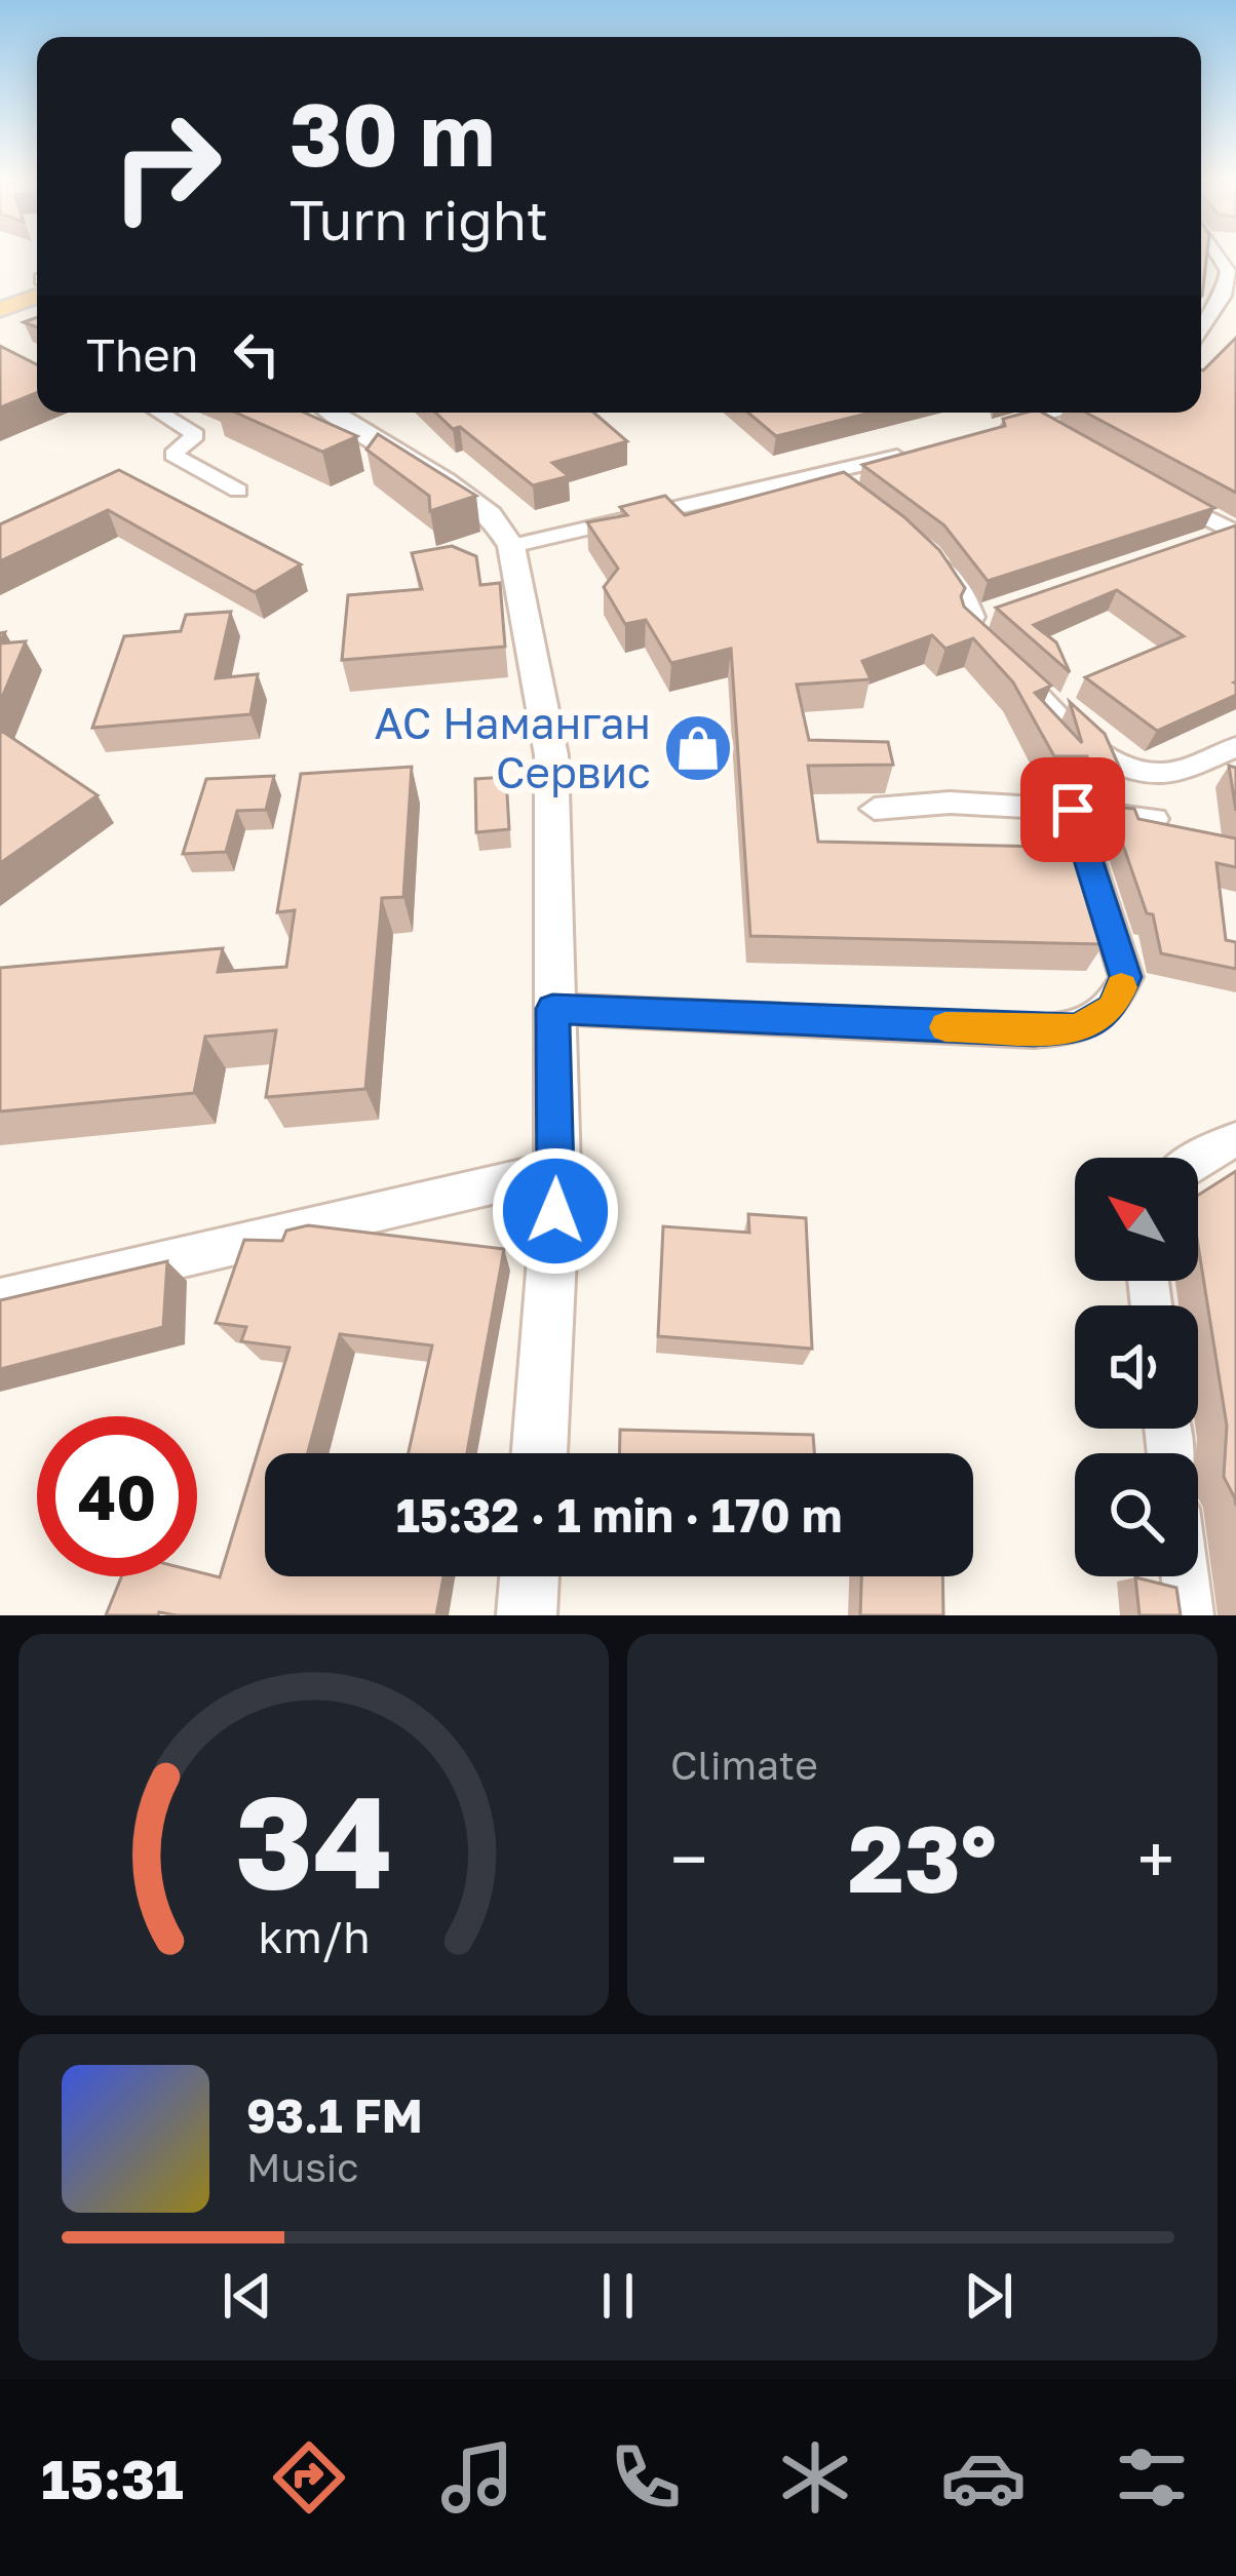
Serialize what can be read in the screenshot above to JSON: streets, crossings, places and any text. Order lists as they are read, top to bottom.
{
  "places": {
    "shop": ["АС Наманган Сервис"]
  },
  "north": "top left",
  "page": {
    "turn": ["30 m", "Turn right"],
    "then": "Then",
    "limit": "40",
    "trip": "15:32 · 1 min · 170 m",
    "tile": "Climate",
    "heat": ["−", "23°", "+"],
    "song": ["93.1 FM", "Music"],
    "tabs": "15:31",
    "gauge": ["34", "km/h"]
  }
}
